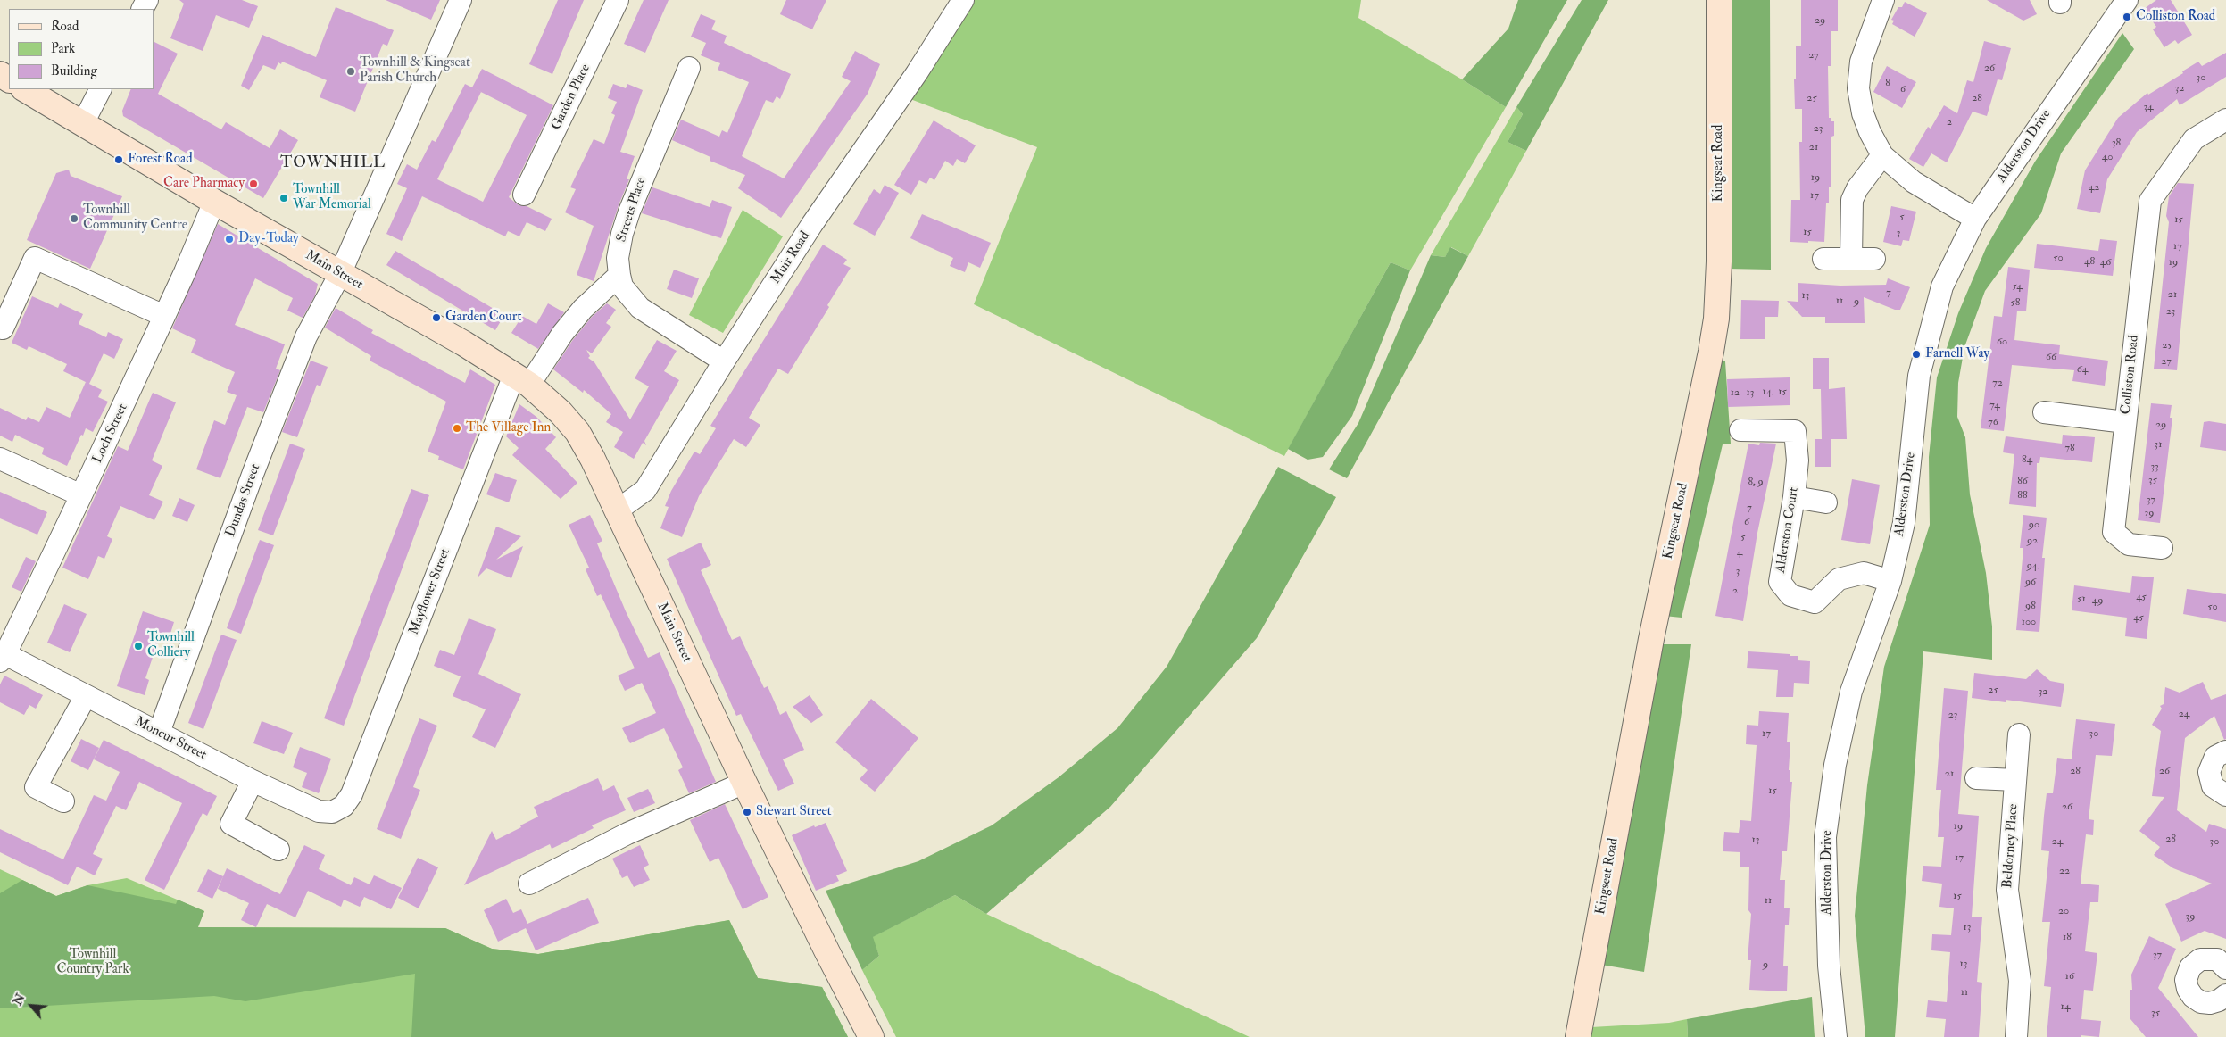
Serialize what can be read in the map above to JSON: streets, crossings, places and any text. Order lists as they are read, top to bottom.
{
  "streets": {
    "street": [
      "Garden Place",
      "Alderston Drive",
      "Kingseat Road",
      "Streets Place",
      "Muir Road",
      "Main Street",
      "Colliston Road",
      "Loch Street",
      "Dundas Street",
      "Alderston Court",
      "Mayflower Street",
      "Moncur Street",
      "Beldorney Place"
    ]
  },
  "crossings": [
    ["Alderston Drive", "Alderston Court"],
    ["Streets Place", "Muir Road"],
    ["Muir Road", "Main Street"],
    ["Main Street", "Loch Street"],
    ["Main Street", "Dundas Street"],
    ["Main Street", "Mayflower Street"],
    ["Loch Street", "Moncur Street"],
    ["Dundas Street", "Moncur Street"],
    ["Mayflower Street", "Moncur Street"]
  ],
  "districts": ["TOWNHILL"],
  "parks": ["Townhill Country Park"],
  "places": [
    "Colliston Road",
    "Townhill & Kingseat Parish Church",
    "Forest Road",
    "Care Pharmacy",
    "Townhill War Memorial",
    "Townhill Community Centre",
    "Day-Today",
    "Garden Court",
    "Farnell Way",
    "The Village Inn",
    "Townhill Colliery",
    "Stewart Street"
  ],
  "house_numbers": [
    "29",
    "27",
    "26",
    "30",
    "8",
    "32",
    "6",
    "25",
    "28",
    "34",
    "2",
    "23",
    "38",
    "21",
    "40",
    "19",
    "42",
    "17",
    "5",
    "15",
    "15",
    "3",
    "17",
    "50",
    "48",
    "46",
    "19",
    "54",
    "7",
    "21",
    "13",
    "11",
    "9",
    "58",
    "23",
    "60",
    "25",
    "66",
    "27",
    "64",
    "72",
    "14",
    "15",
    "12",
    "13",
    "74",
    "76",
    "29",
    "31",
    "78",
    "84",
    "33",
    "35",
    "86",
    "8, 9",
    "88",
    "37",
    "7",
    "39",
    "6",
    "90",
    "5",
    "92",
    "4",
    "94",
    "3",
    "96",
    "2",
    "45",
    "51",
    "49",
    "98",
    "50",
    "45",
    "100",
    "25",
    "32",
    "24",
    "23",
    "17",
    "30",
    "28",
    "26",
    "21",
    "15",
    "26",
    "19",
    "28",
    "13",
    "24",
    "30",
    "17",
    "22",
    "15",
    "11",
    "20",
    "39",
    "13",
    "18",
    "37",
    "13",
    "9",
    "16",
    "11",
    "14",
    "35"
  ],
  "legend": ["Road", "Park", "Building"],
  "north": "top left"
}
